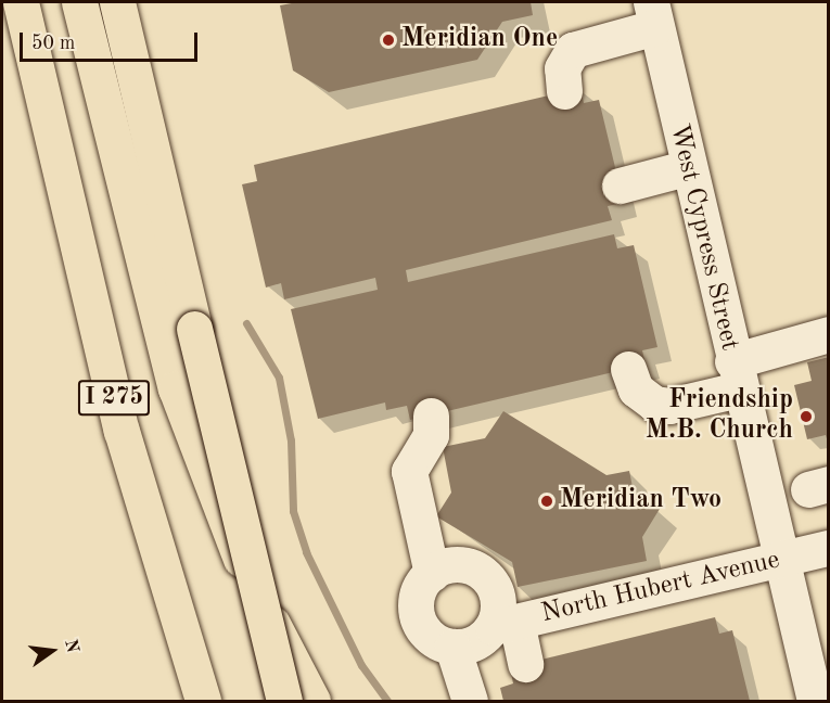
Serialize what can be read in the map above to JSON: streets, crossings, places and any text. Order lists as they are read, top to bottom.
{
  "streets": {
    "highway": ["I 275"],
    "street": ["West Cypress Street", "North Hubert Avenue"]
  },
  "crossings": [
    ["West Cypress Street", "North Hubert Avenue"]
  ],
  "places": ["Meridian One", "Friendship M.B. Church", "Meridian Two"],
  "scale_bar": "50 m",
  "north": "right"
}
